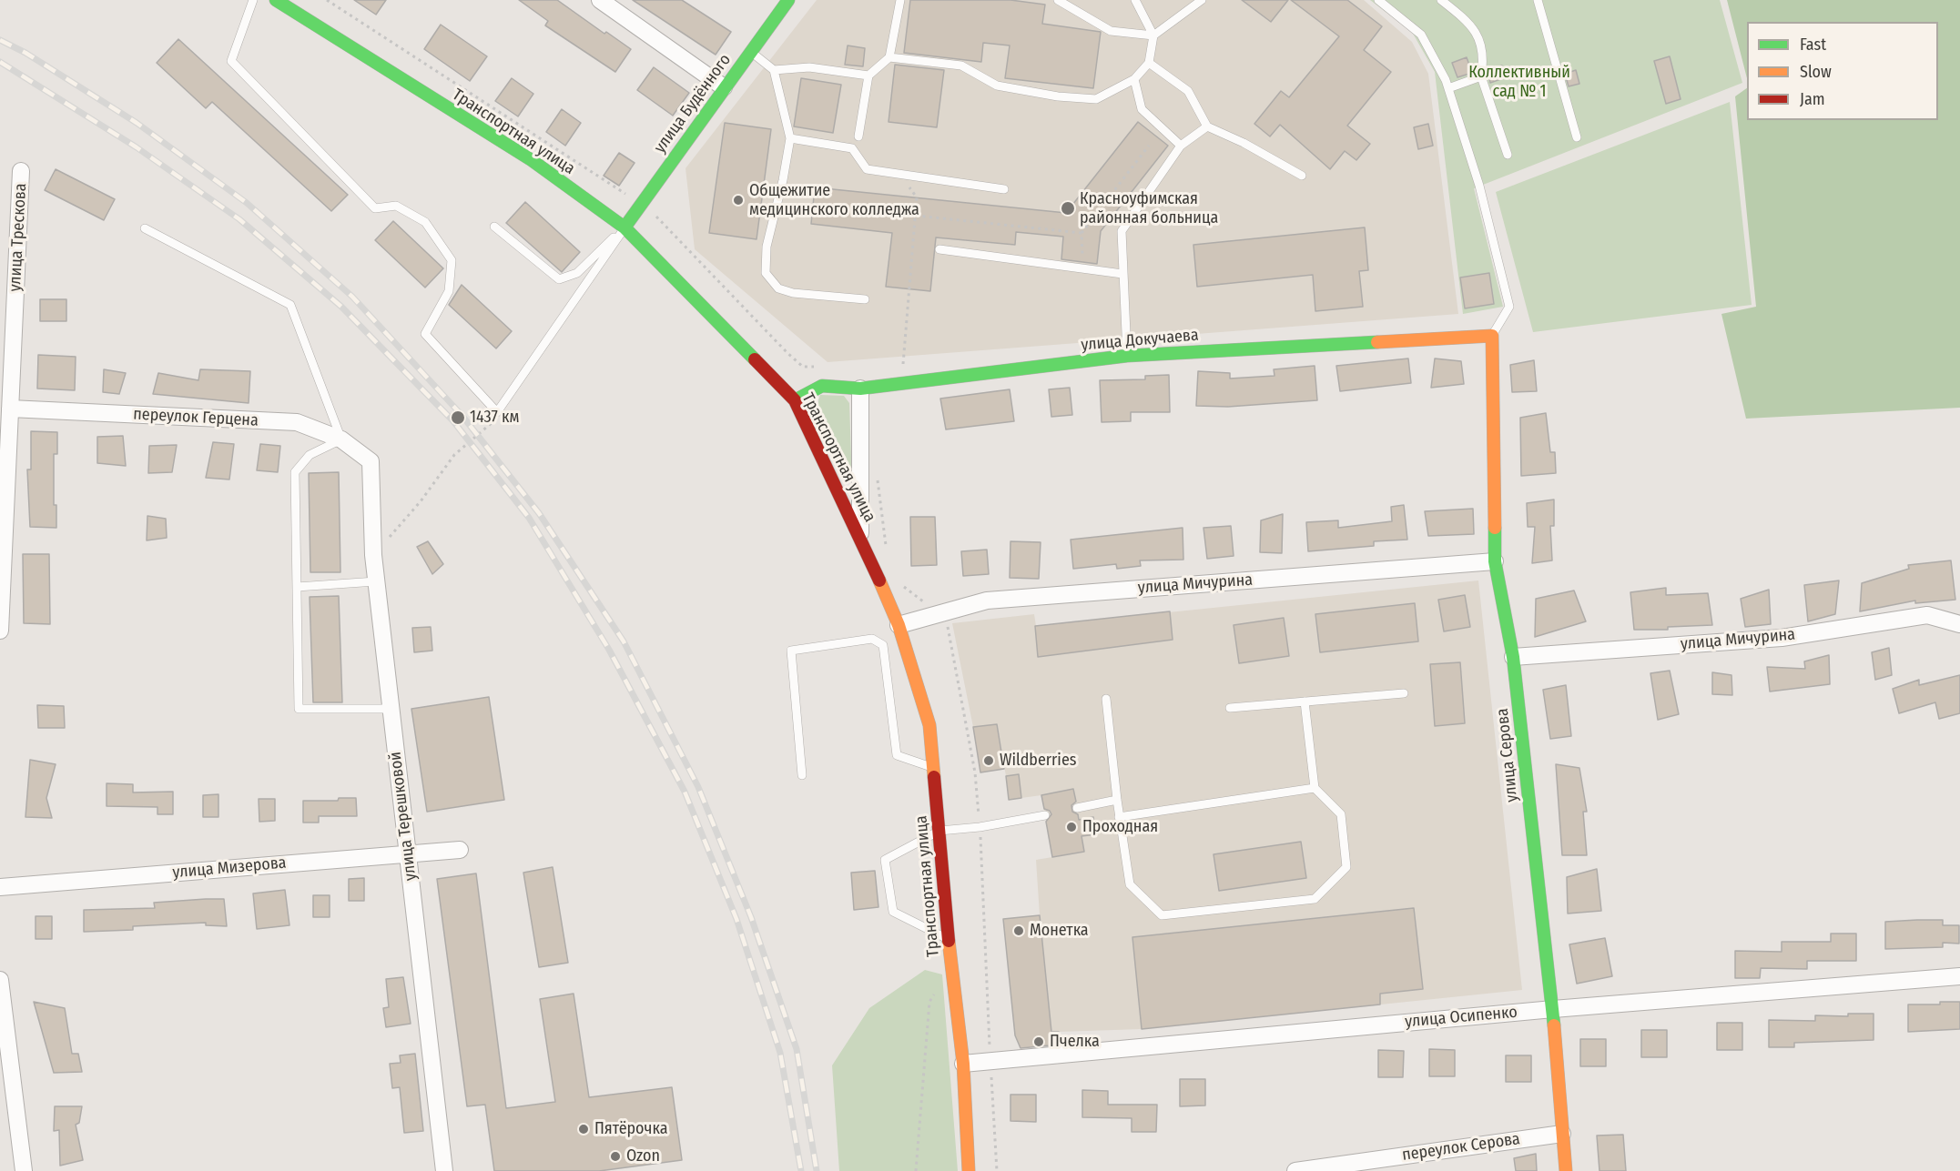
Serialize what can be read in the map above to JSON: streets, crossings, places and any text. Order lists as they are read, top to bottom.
{
  "streets": {
    "street": [
      "улица Будённого",
      "Транспортная улица",
      "улица Трескова",
      "улица Докучаева",
      "переулок Герцена",
      "улица Мичурина",
      "улица Серова",
      "улица Терешковой",
      "улица Мизерова",
      "улица Осипенко",
      "переулок Серова"
    ]
  },
  "crossings": [
    ["улица Будённого", "Транспортная улица"],
    ["Транспортная улица", "улица Докучаева"],
    ["Транспортная улица", "улица Мичурина"],
    ["Транспортная улица", "улица Осипенко"],
    ["улица Трескова", "переулок Герцена"],
    ["улица Докучаева", "улица Серова"],
    ["переулок Герцена", "улица Терешковой"],
    ["улица Мичурина", "улица Серова"],
    ["улица Серова", "улица Осипенко"],
    ["улица Серова", "переулок Серова"],
    ["улица Терешковой", "улица Мизерова"]
  ],
  "parks": ["Коллективный сад № 1"],
  "places": [
    "Общежитие медицинского колледжа",
    "Красноуфимская районная больница",
    "1437 км",
    "Wildberries",
    "Проходная",
    "Монетка",
    "Пчелка",
    "Пятёрочка",
    "Ozon"
  ],
  "legend": ["Fast", "Slow", "Jam"]
}
